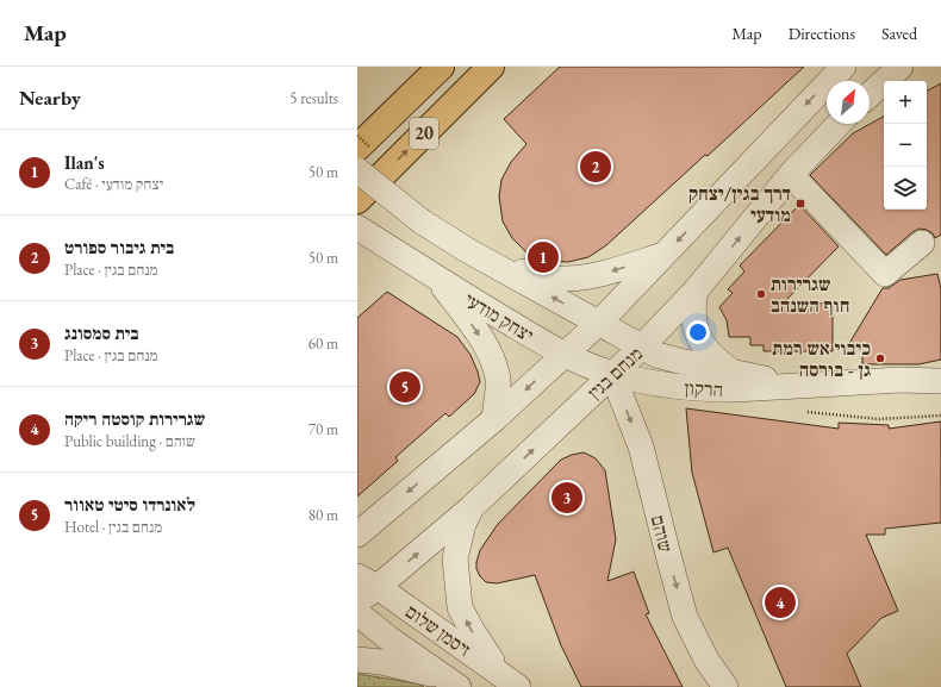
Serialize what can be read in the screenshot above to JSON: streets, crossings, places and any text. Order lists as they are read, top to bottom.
{
  "streets": {
    "highway": ["20"],
    "street": [
      "יצחק מודעי",
      "מנחם בגין",
      "הרקון",
      "שוהם",
      "זיסמן שלום"
    ]
  },
  "crossings": [
    ["יצחק מודעי", "מנחם בגין"],
    ["יצחק מודעי", "הרקון"],
    ["יצחק מודעי", "שוהם"],
    ["מנחם בגין", "הרקון"],
    ["מנחם בגין", "שוהם"],
    ["מנחם בגין", "זיסמן שלום"],
    ["הרקון", "שוהם"]
  ],
  "places": {
    "transit": ["דרך בגין/יצחק מודעי"],
    "other": ["שגרירות חוף השנהב", "כיבוי אש רמת גן - בורסה"]
  },
  "north": "top right",
  "page": {
    "header": "Map",
    "nav": ["Map", "Directions", "Saved"],
    "heading": ["Nearby", "5 results"],
    "map_buttons": ["+", "−"],
    "list": [
      {
        "mark": "1",
        "name": "Ilan's",
        "note": "Café · יצחק מודעי",
        "value": "50 m"
      },
      {
        "mark": "2",
        "name": "בית גיבור ספורט",
        "note": "Place · מנחם בגין",
        "value": "50 m"
      },
      {
        "mark": "3",
        "name": "בית סמסונג",
        "note": "Place · מנחם בגין",
        "value": "60 m"
      },
      {
        "mark": "4",
        "name": "שגרירות קוסטה ריקה",
        "note": "Public building · שוהם",
        "value": "70 m"
      },
      {
        "mark": "5",
        "name": "לאונרדו סיטי טאוור",
        "note": "Hotel · מנחם בגין",
        "value": "80 m"
      }
    ],
    "pins": [
      "2",
      "1",
      "5",
      "3",
      "4"
    ]
  }
}
